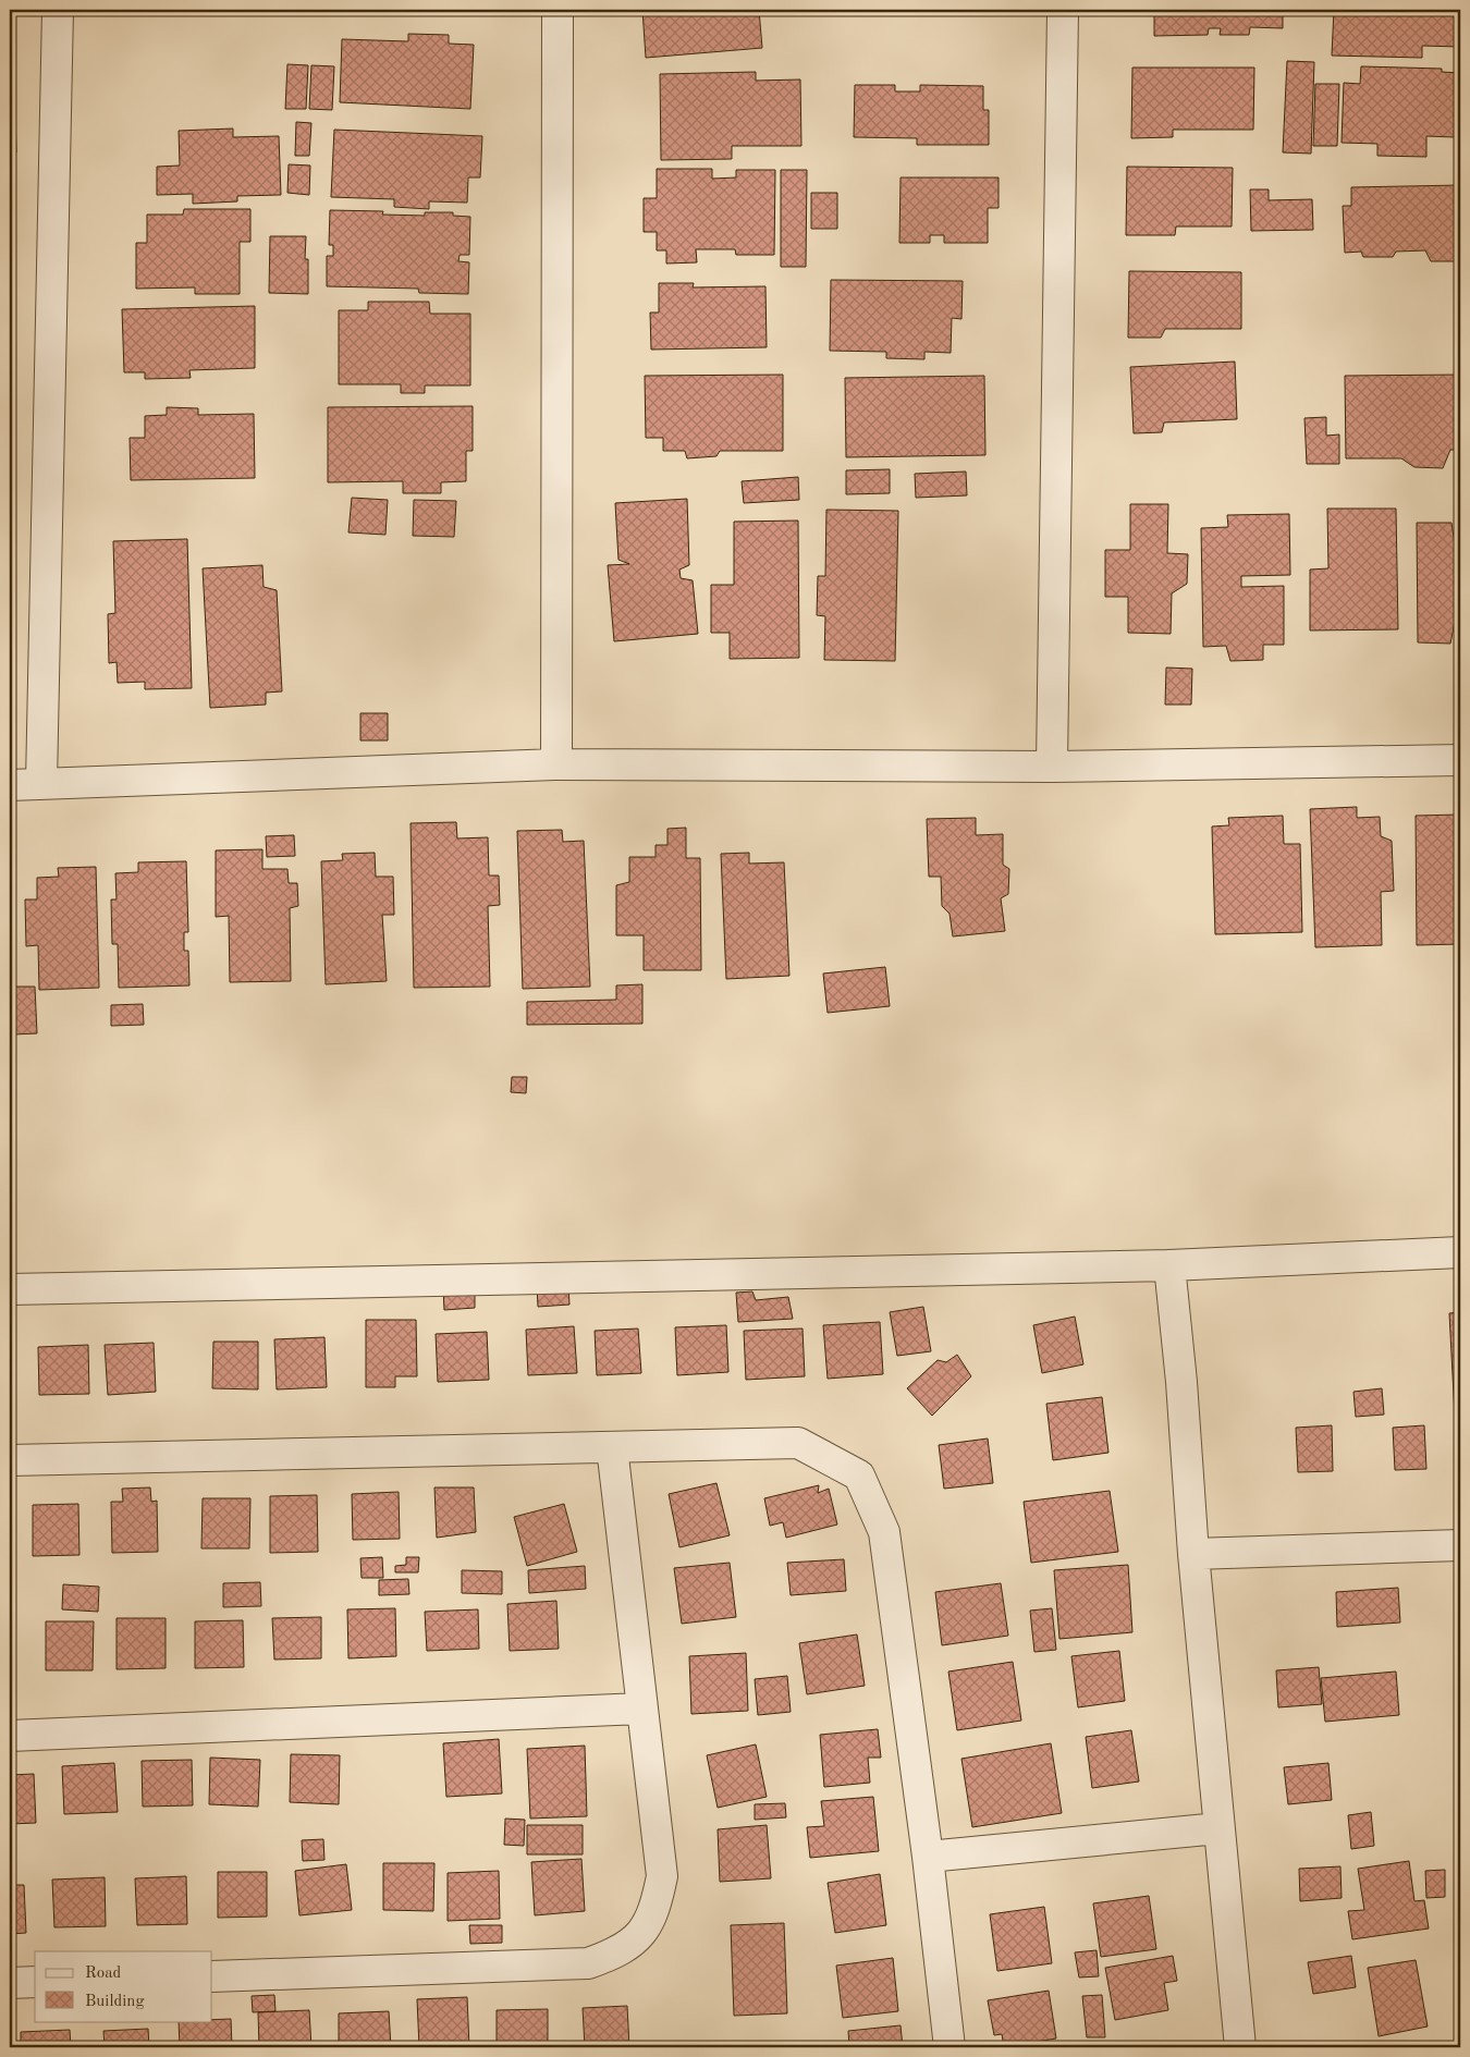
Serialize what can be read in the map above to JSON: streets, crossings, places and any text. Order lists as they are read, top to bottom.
{
  "legend": ["Road", "Building"]
}
